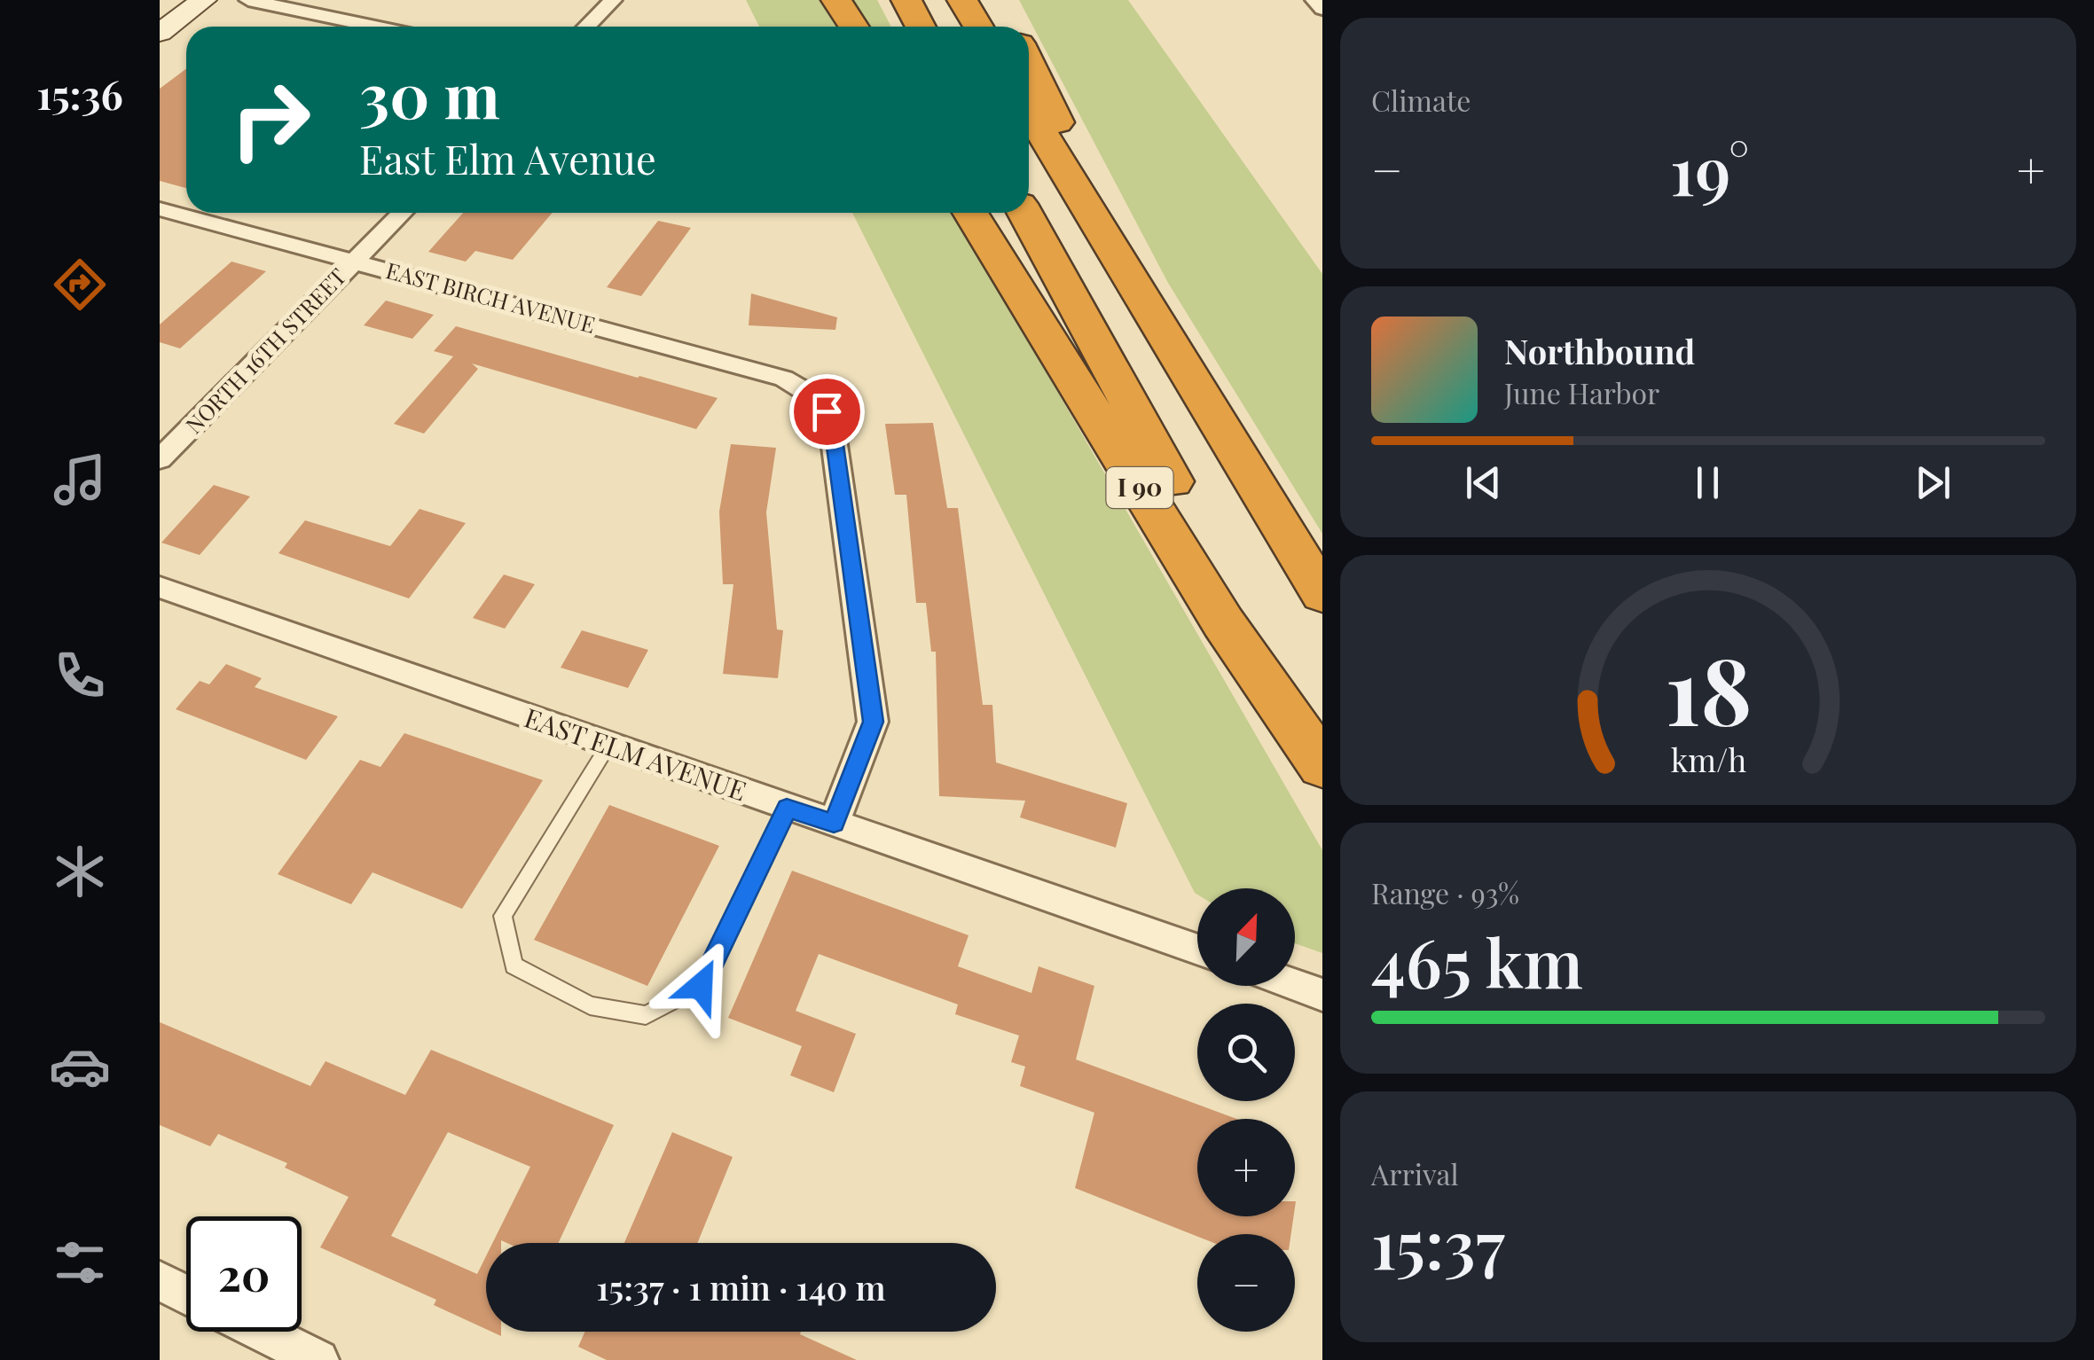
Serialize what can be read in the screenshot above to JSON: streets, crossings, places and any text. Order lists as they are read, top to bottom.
{
  "streets": {
    "highway": ["I 90"],
    "street": ["EAST BIRCH AVENUE", "NORTH 16TH STREET", "EAST ELM AVENUE"]
  },
  "crossings": [
    ["EAST BIRCH AVENUE", "NORTH 16TH STREET"],
    ["EAST BIRCH AVENUE", "EAST ELM AVENUE"]
  ],
  "north": "top right",
  "page": {
    "tabs": "15:36",
    "tile": [
      "Climate",
      ["Range · 93%", "465 km"],
      ["Arrival", "15:37"]
    ],
    "turn": ["30 m", "East Elm Avenue"],
    "heat": ["−", "19°", "+"],
    "song": ["Northbound", "June Harbor"],
    "map_buttons": ["+", "−"],
    "limit": "20",
    "trip": "15:37 · 1 min · 140 m",
    "gauge": ["18", "km/h"]
  }
}
